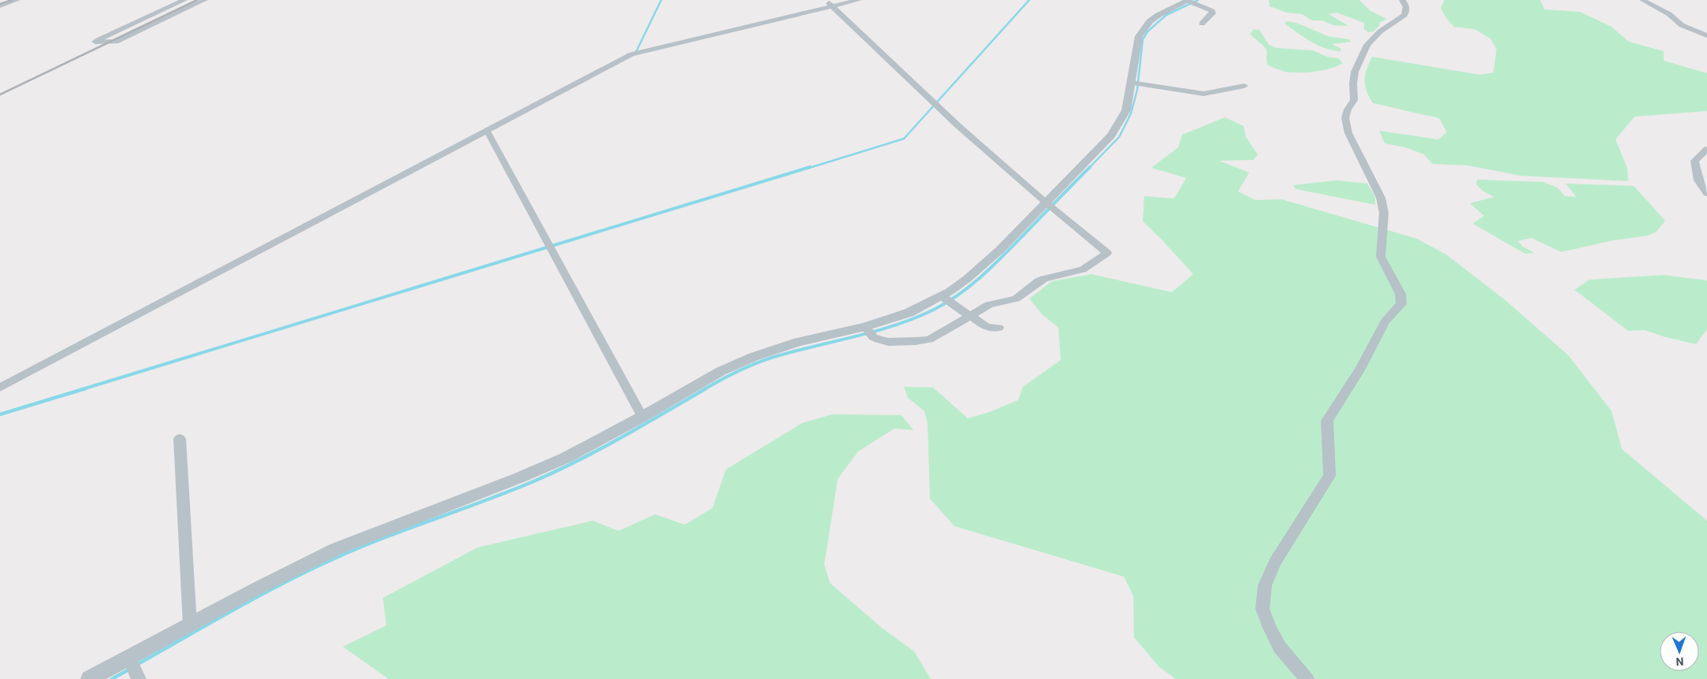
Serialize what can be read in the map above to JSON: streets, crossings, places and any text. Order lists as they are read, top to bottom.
{
  "north": "bottom"
}
